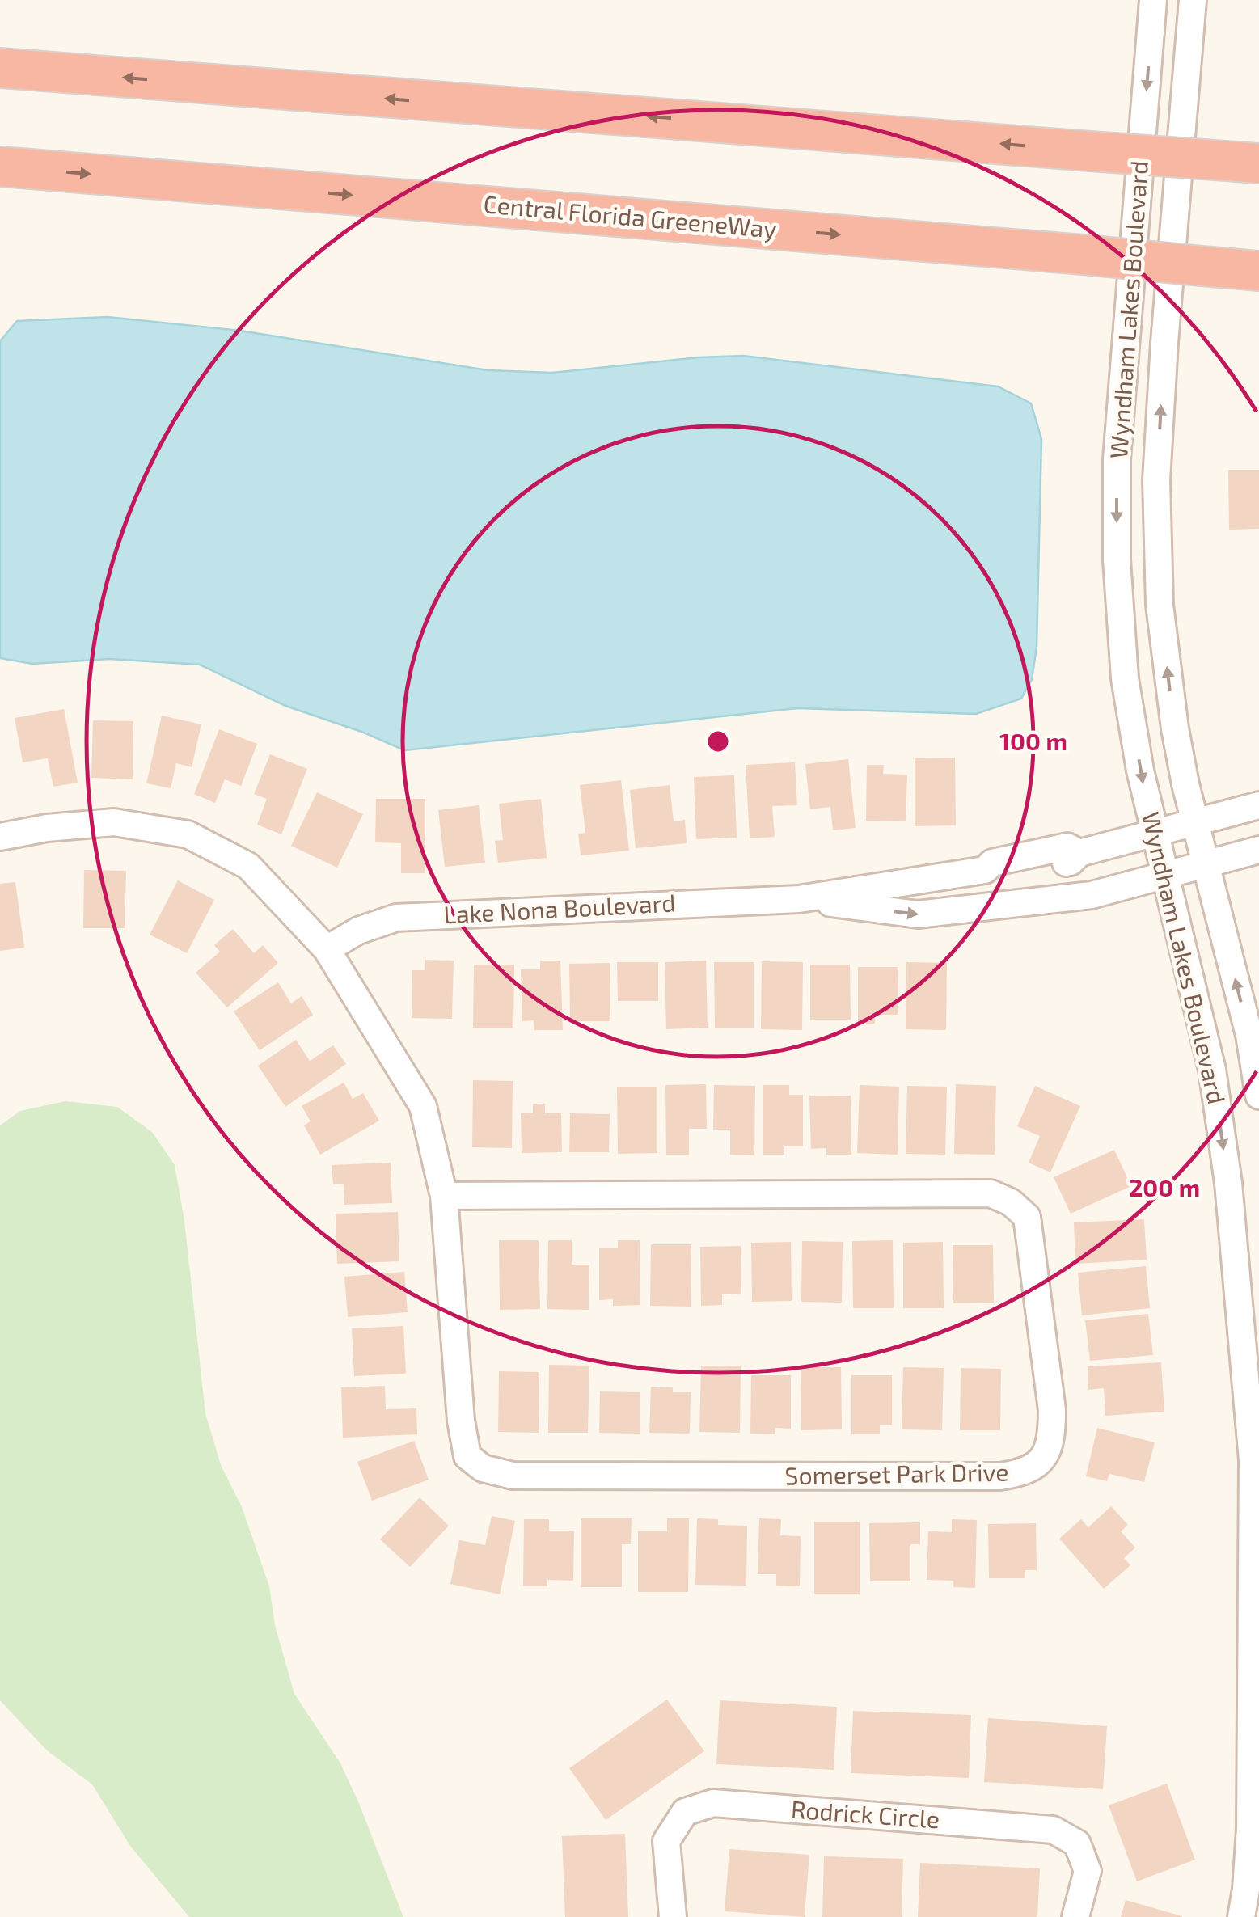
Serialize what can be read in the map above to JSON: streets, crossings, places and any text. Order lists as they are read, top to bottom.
{
  "streets": {
    "highway": ["Central Florida GreeneWay"],
    "street": [
      "Wyndham Lakes Boulevard",
      "Lake Nona Boulevard",
      "Somerset Park Drive",
      "Rodrick Circle"
    ]
  },
  "crossings": [
    ["Wyndham Lakes Boulevard", "Lake Nona Boulevard"],
    ["Lake Nona Boulevard", "Somerset Park Drive"]
  ],
  "rings": ["100 m", "200 m"]
}
